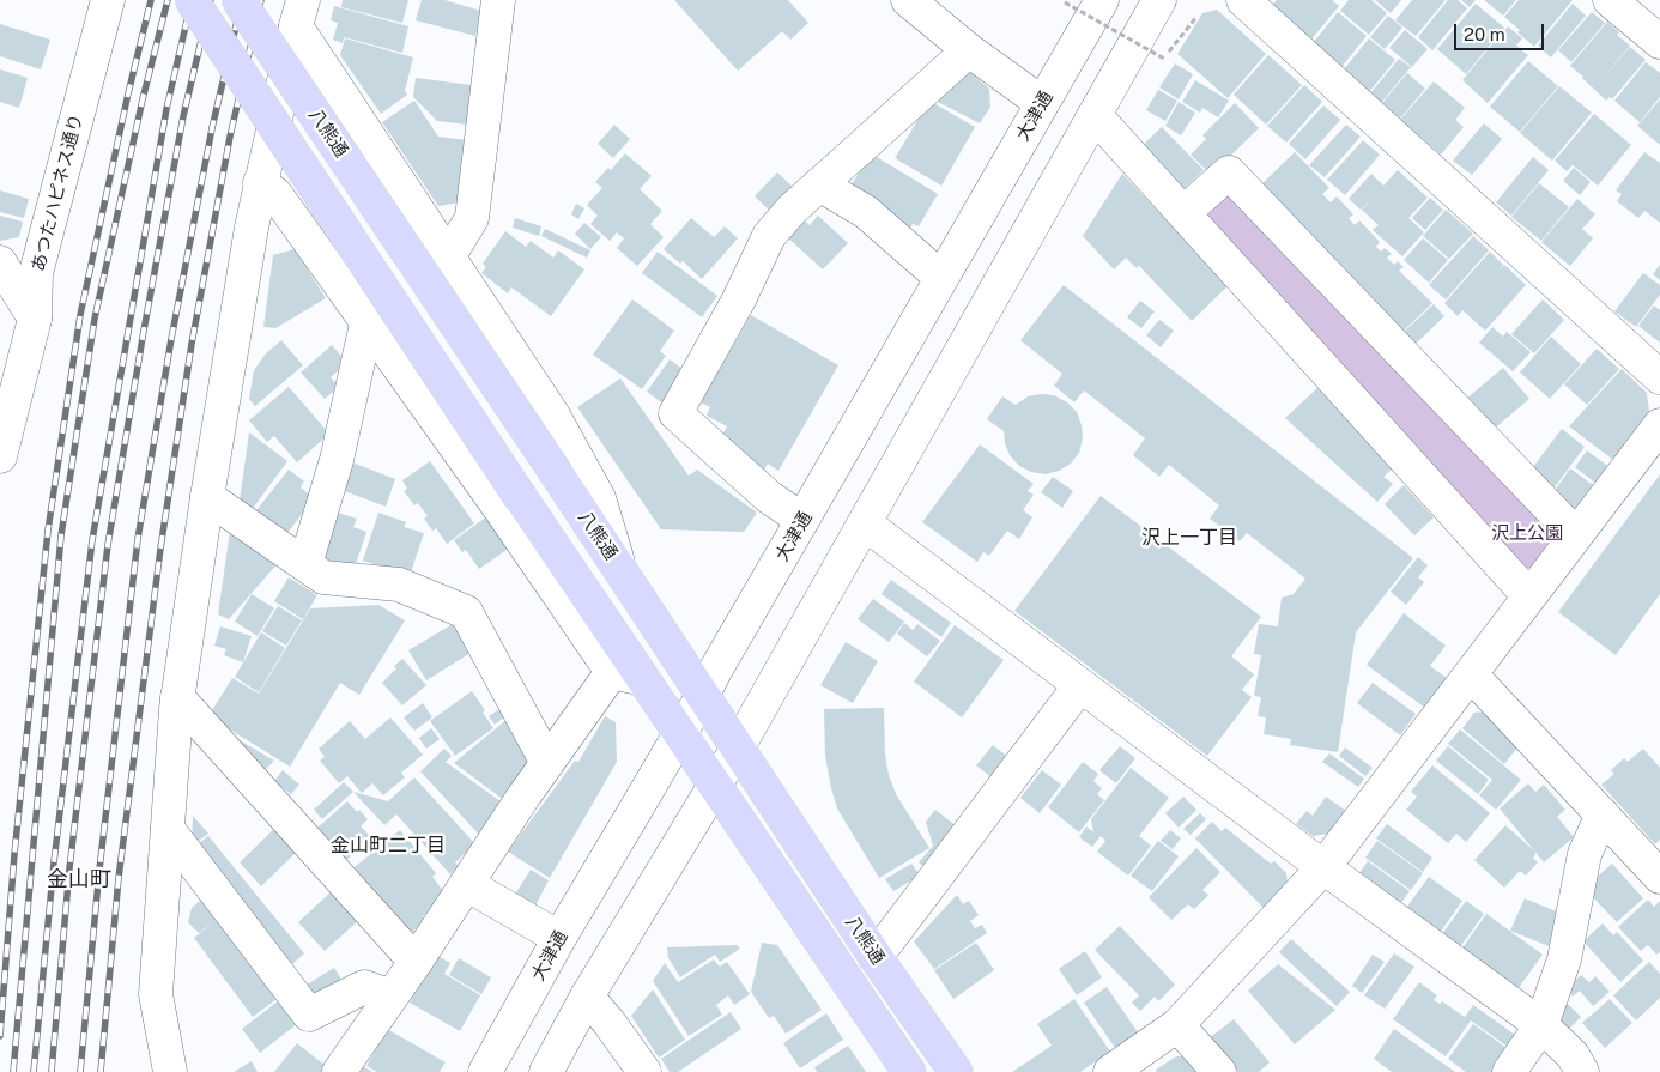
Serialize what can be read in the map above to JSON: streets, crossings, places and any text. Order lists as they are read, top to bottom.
{
  "streets": {
    "main road": ["八熊通"],
    "street": ["大津通", "あつたハピネス通り"]
  },
  "crossings": [
    ["大津通", "八熊通"]
  ],
  "districts": ["沢上一丁目", "金山町二丁目", "金山町"],
  "parks": ["沢上公園"],
  "scale_bar": "20 m"
}
